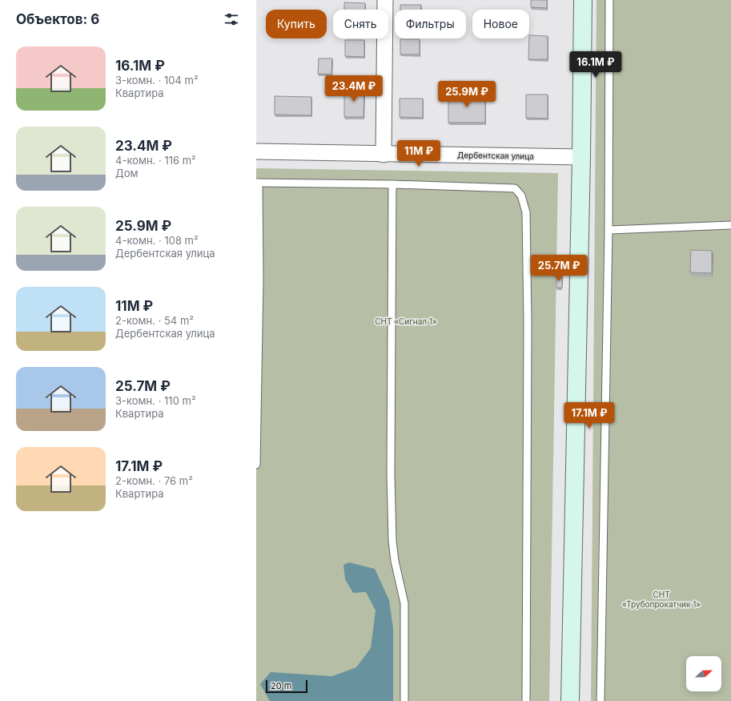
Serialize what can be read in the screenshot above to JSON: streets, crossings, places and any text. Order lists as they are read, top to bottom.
{
  "streets": {
    "street": ["Дербентская улица"]
  },
  "parks": ["СНТ «Сигнал 1»", "СНТ «Трубопрокатчик 1»"],
  "scale_bar": "20 m",
  "north": "right",
  "page": {
    "heading": "Объектов: 6",
    "chip": [
      "Купить",
      "Снять",
      "Фильтры",
      "Новое"
    ],
    "list": [
      {
        "name": "16.1M ₽",
        "note": "3-комн. · 104 m² · Квартира"
      },
      {
        "name": "23.4M ₽",
        "note": "4-комн. · 116 m² · Дом"
      },
      {
        "name": "25.9M ₽",
        "note": "4-комн. · 108 m² · Дербентская улица"
      },
      {
        "name": "11M ₽",
        "note": "2-комн. · 54 m² · Дербентская улица"
      },
      {
        "name": "25.7M ₽",
        "note": "3-комн. · 110 m² · Квартира"
      },
      {
        "name": "17.1M ₽",
        "note": "2-комн. · 76 m² · Квартира"
      }
    ],
    "price": [
      "16.1M ₽",
      "23.4M ₽",
      "25.9M ₽",
      "11M ₽",
      "25.7M ₽",
      "17.1M ₽"
    ],
    "scale": "20 m"
  }
}
